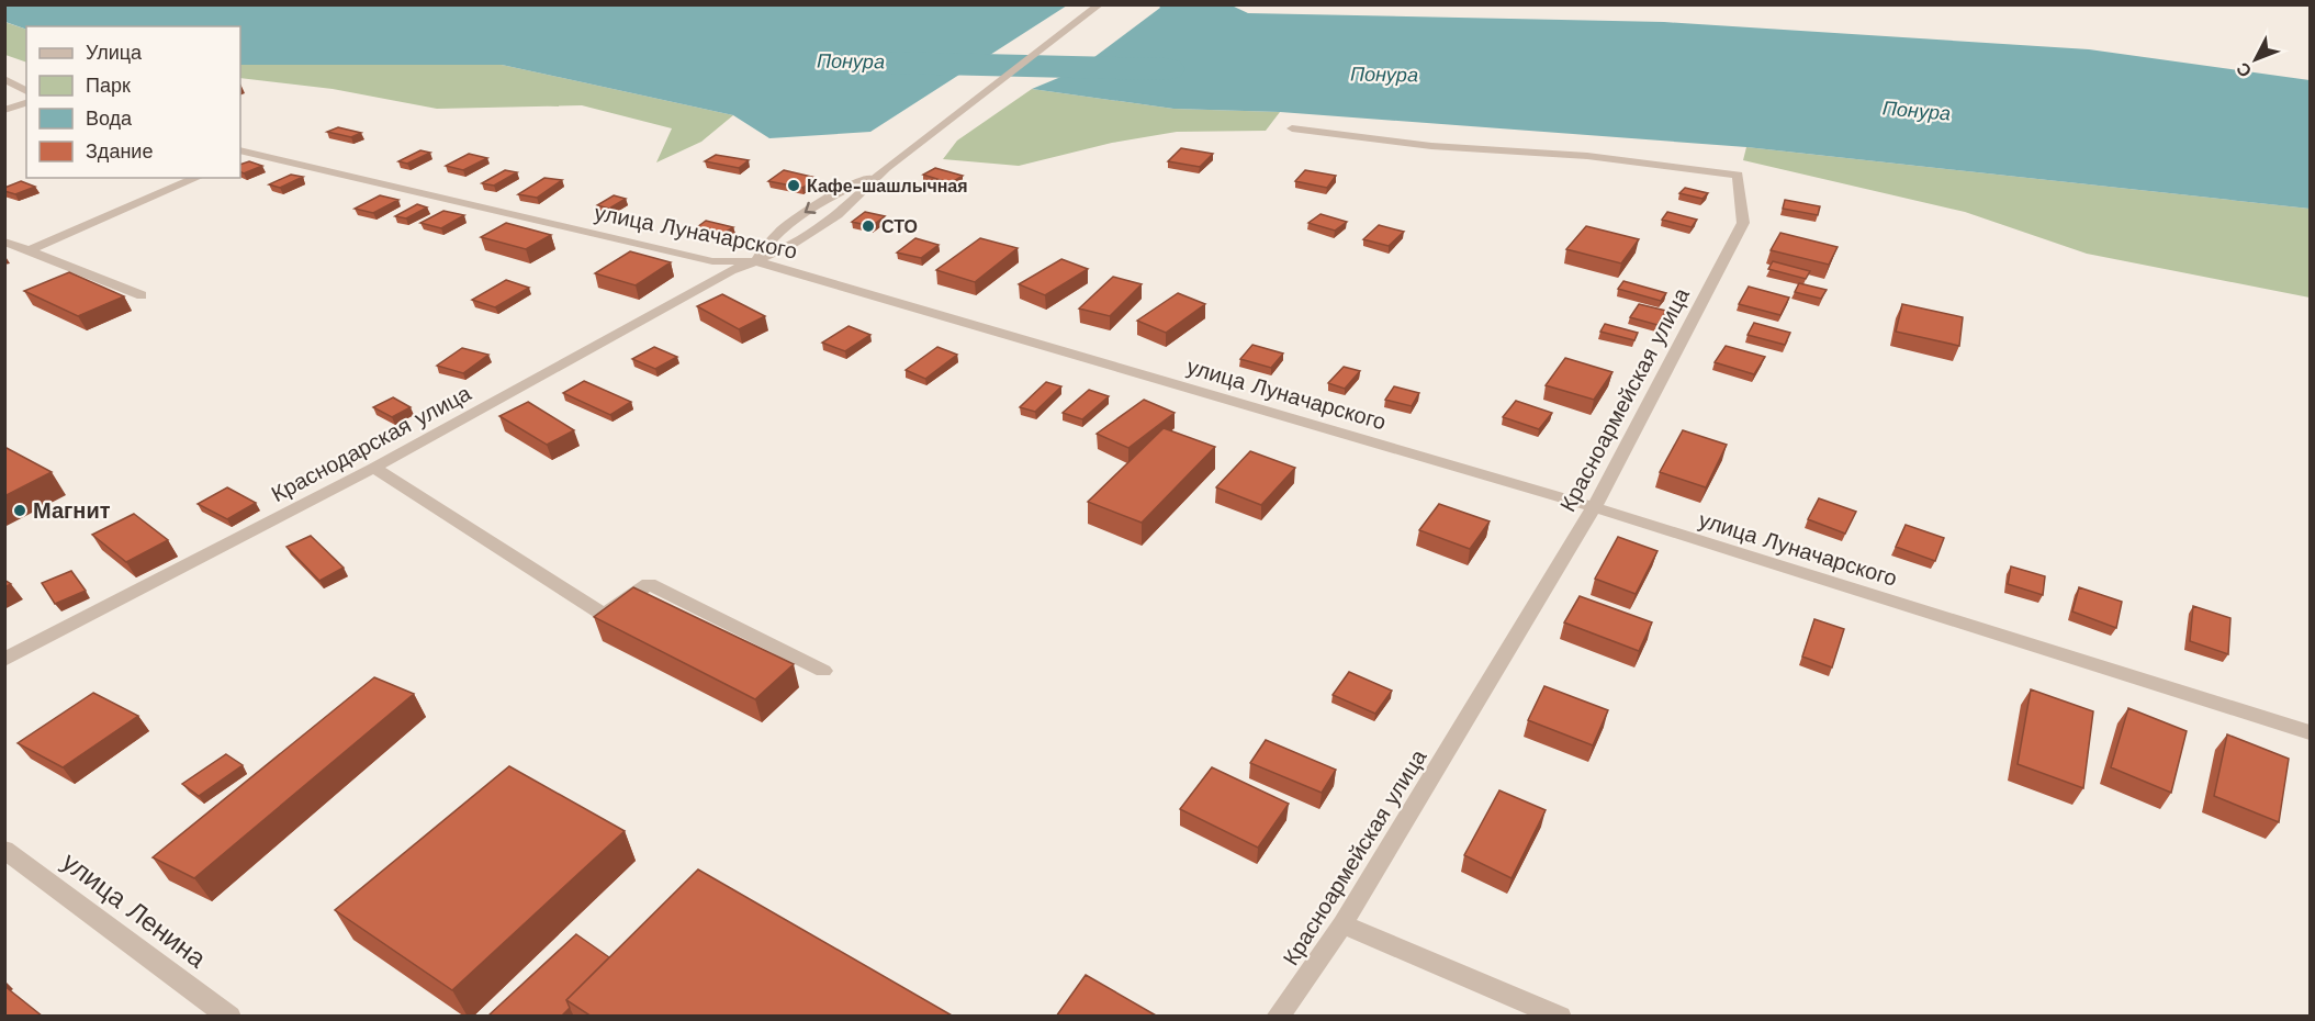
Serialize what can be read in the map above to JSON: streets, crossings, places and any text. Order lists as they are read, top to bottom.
{
  "streets": {
    "street": [
      "улица Луначарского",
      "Красноармейская улица",
      "Краснодарская улица",
      "улица Ленина"
    ]
  },
  "crossings": [
    ["улица Луначарского", "Красноармейская улица"],
    ["улица Луначарского", "Краснодарская улица"]
  ],
  "water": ["Понура"],
  "places": ["Кафе-шашлычная", "СТО", "Магнит"],
  "legend": [
    "Улица",
    "Парк",
    "Вода",
    "Здание"
  ],
  "north": "bottom left"
}
